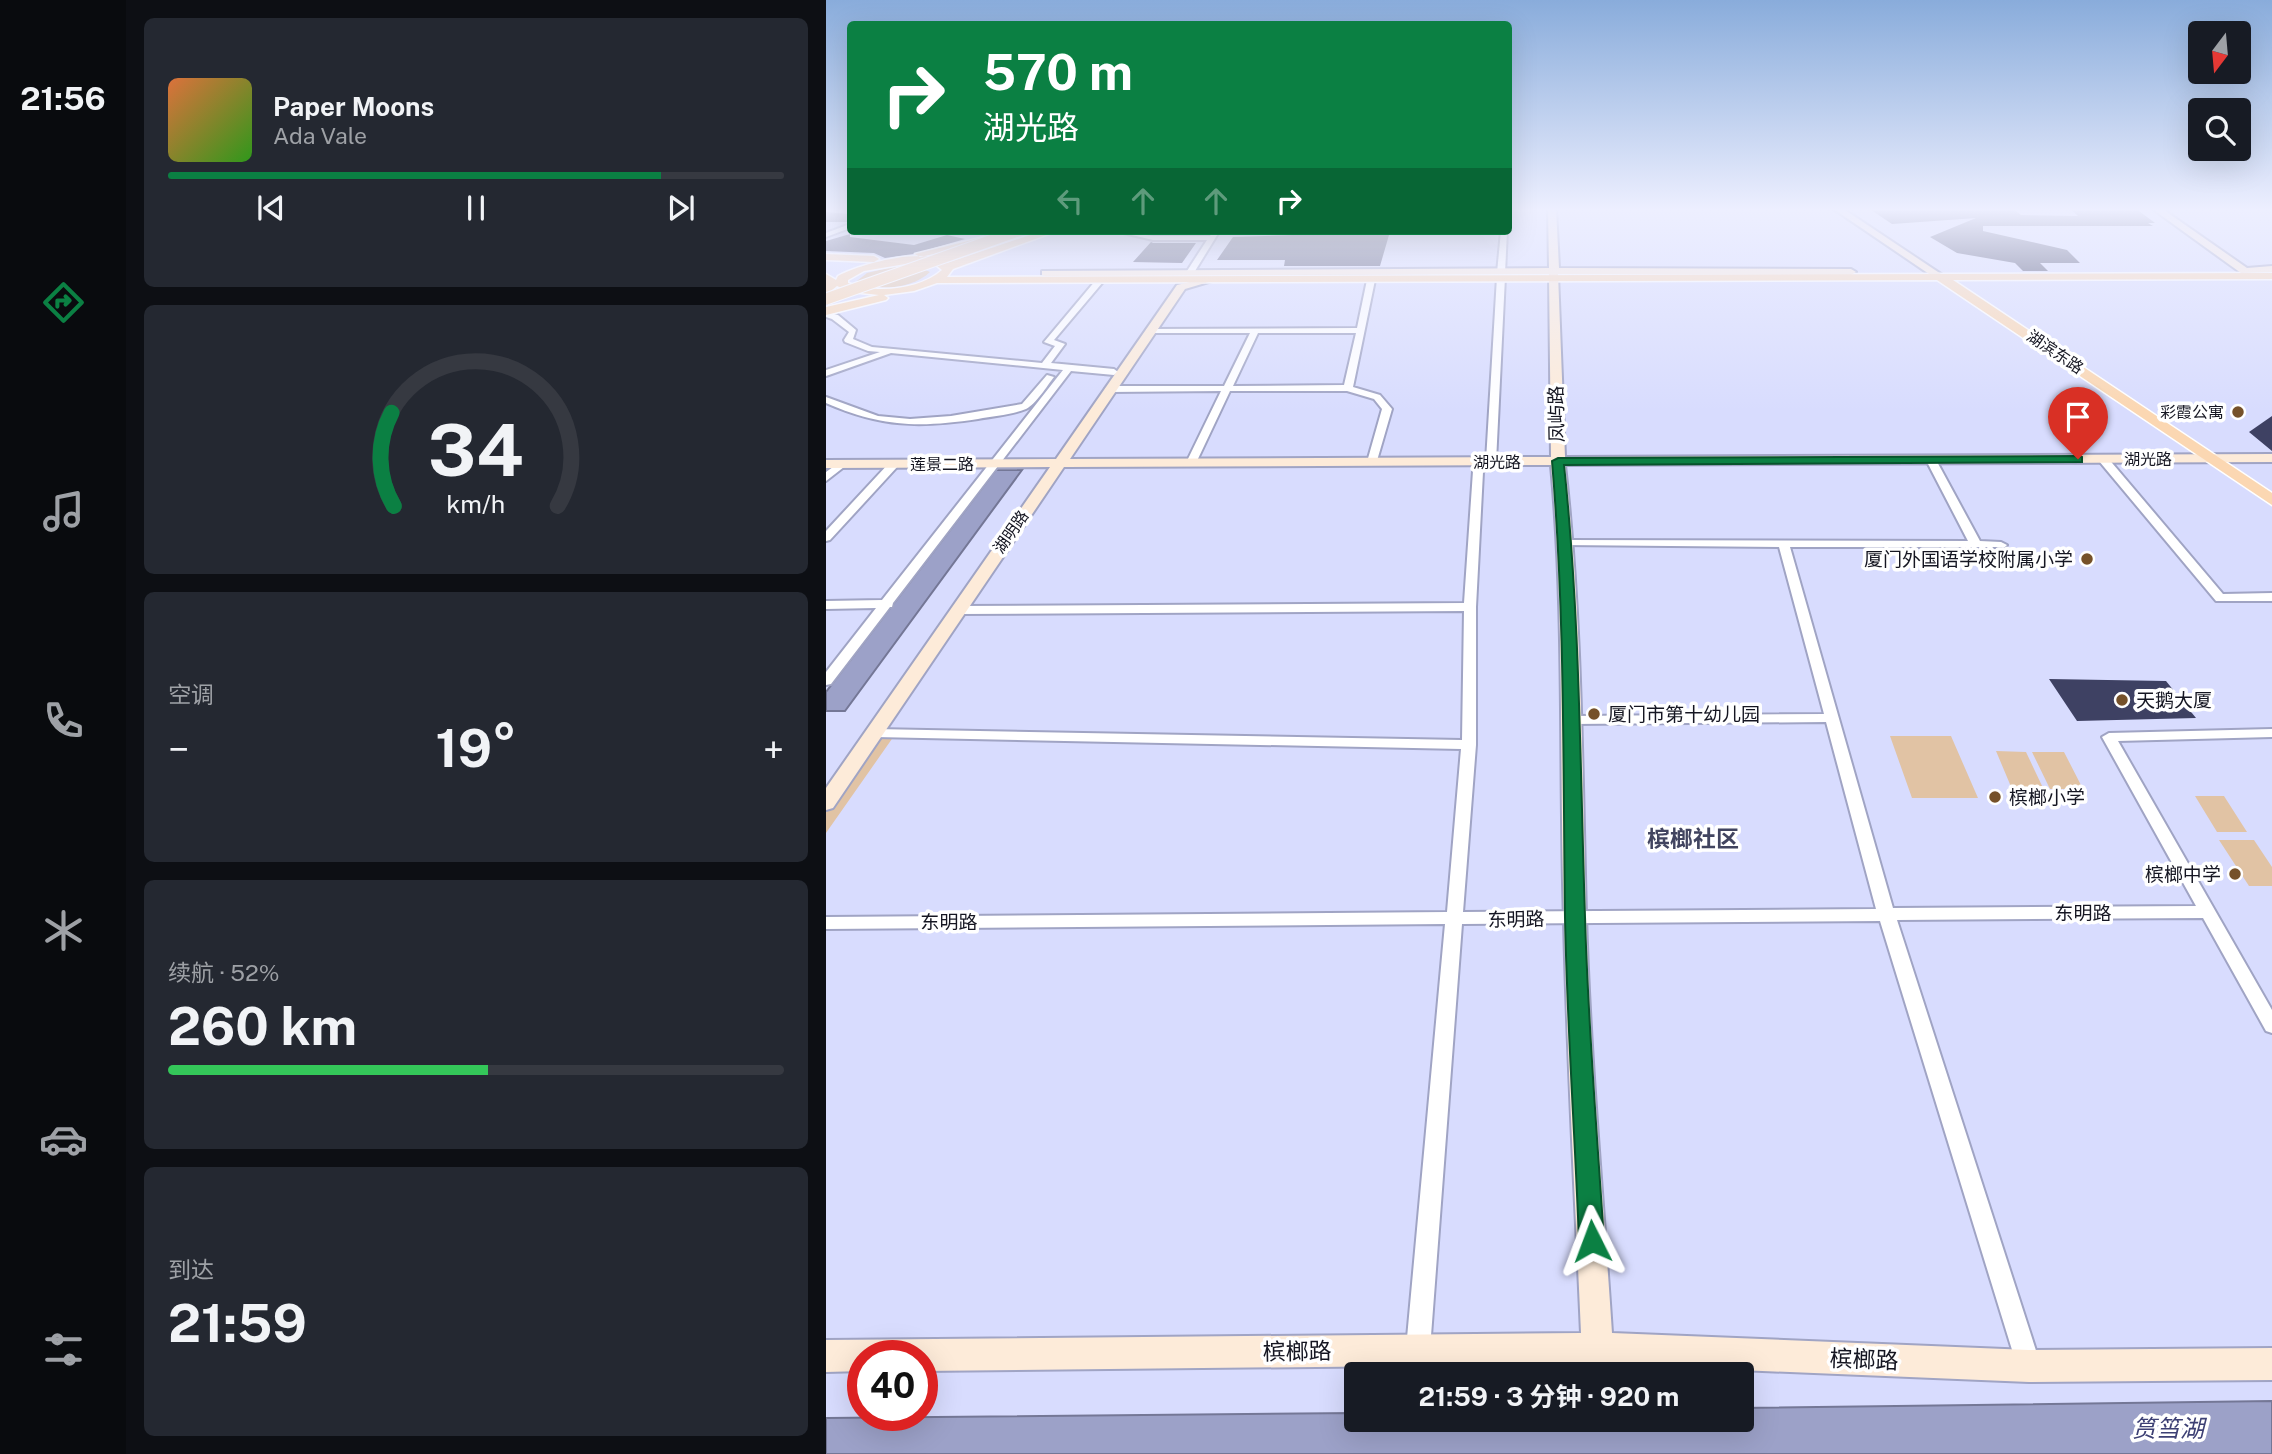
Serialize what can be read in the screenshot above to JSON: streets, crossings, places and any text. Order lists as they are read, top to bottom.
{
  "streets": {
    "main road": ["湖滨东路"],
    "street": [
      "凤屿路",
      "湖光路",
      "莲景二路",
      "湖明路",
      "东明路",
      "槟榔路"
    ]
  },
  "crossings": [
    ["湖滨东路", "湖光路"],
    ["凤屿路", "湖光路"],
    ["凤屿路", "东明路"],
    ["凤屿路", "槟榔路"],
    ["湖光路", "莲景二路"],
    ["湖光路", "湖明路"],
    ["莲景二路", "湖明路"]
  ],
  "districts": ["槟榔社区"],
  "water": ["筼筜湖"],
  "places": [
    "彩霞公寓",
    "厦门外国语学校附属小学",
    "天鹅大厦",
    "厦门市第十幼儿园",
    "槟榔小学",
    "槟榔中学"
  ],
  "north": "bottom",
  "page": {
    "tabs": "21:56",
    "turn": ["570 m", "湖光路"],
    "song": ["Paper Moons", "Ada Vale"],
    "tile": [
      "空调",
      ["续航 · 52%", "260 km"],
      ["到达", "21:59"]
    ],
    "heat": ["−", "19°", "+"],
    "limit": "40",
    "trip": "21:59 · 3 分钟 · 920 m",
    "gauge": ["34", "km/h"]
  }
}
